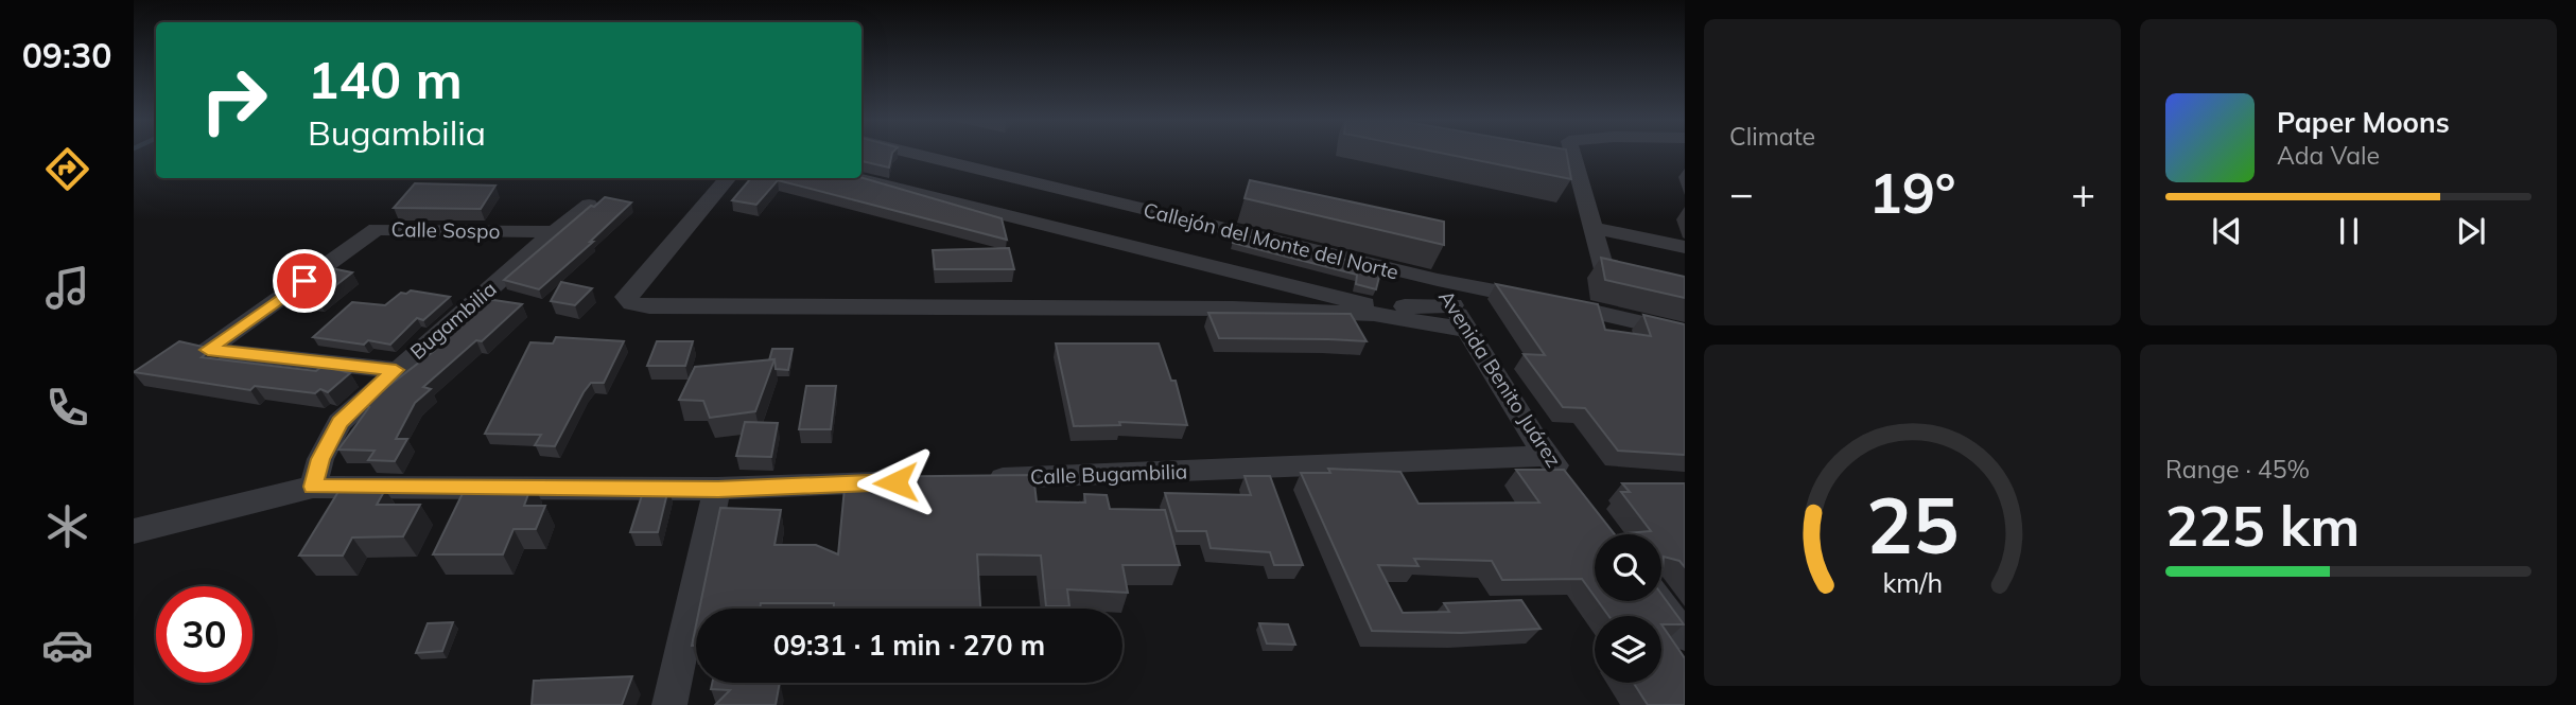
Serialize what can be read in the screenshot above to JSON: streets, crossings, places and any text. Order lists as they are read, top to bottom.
{
  "streets": {
    "street": [
      "Calle Sospo",
      "Callejón del Monte del Norte",
      "Bugambilia",
      "Avenida Benito Juárez",
      "Calle Bugambilia"
    ]
  },
  "crossings": [
    ["Calle Sospo", "Bugambilia"],
    ["Callejón del Monte del Norte", "Avenida Benito Juárez"],
    ["Avenida Benito Juárez", "Calle Bugambilia"]
  ],
  "page": {
    "tabs": "09:30",
    "tile": [
      "Climate",
      ["Range · 45%", "225 km"]
    ],
    "turn": ["140 m", "Bugambilia"],
    "song": ["Paper Moons", "Ada Vale"],
    "heat": ["−", "19°", "+"],
    "limit": "30",
    "trip": "09:31 · 1 min · 270 m",
    "gauge": ["25", "km/h"]
  }
}
